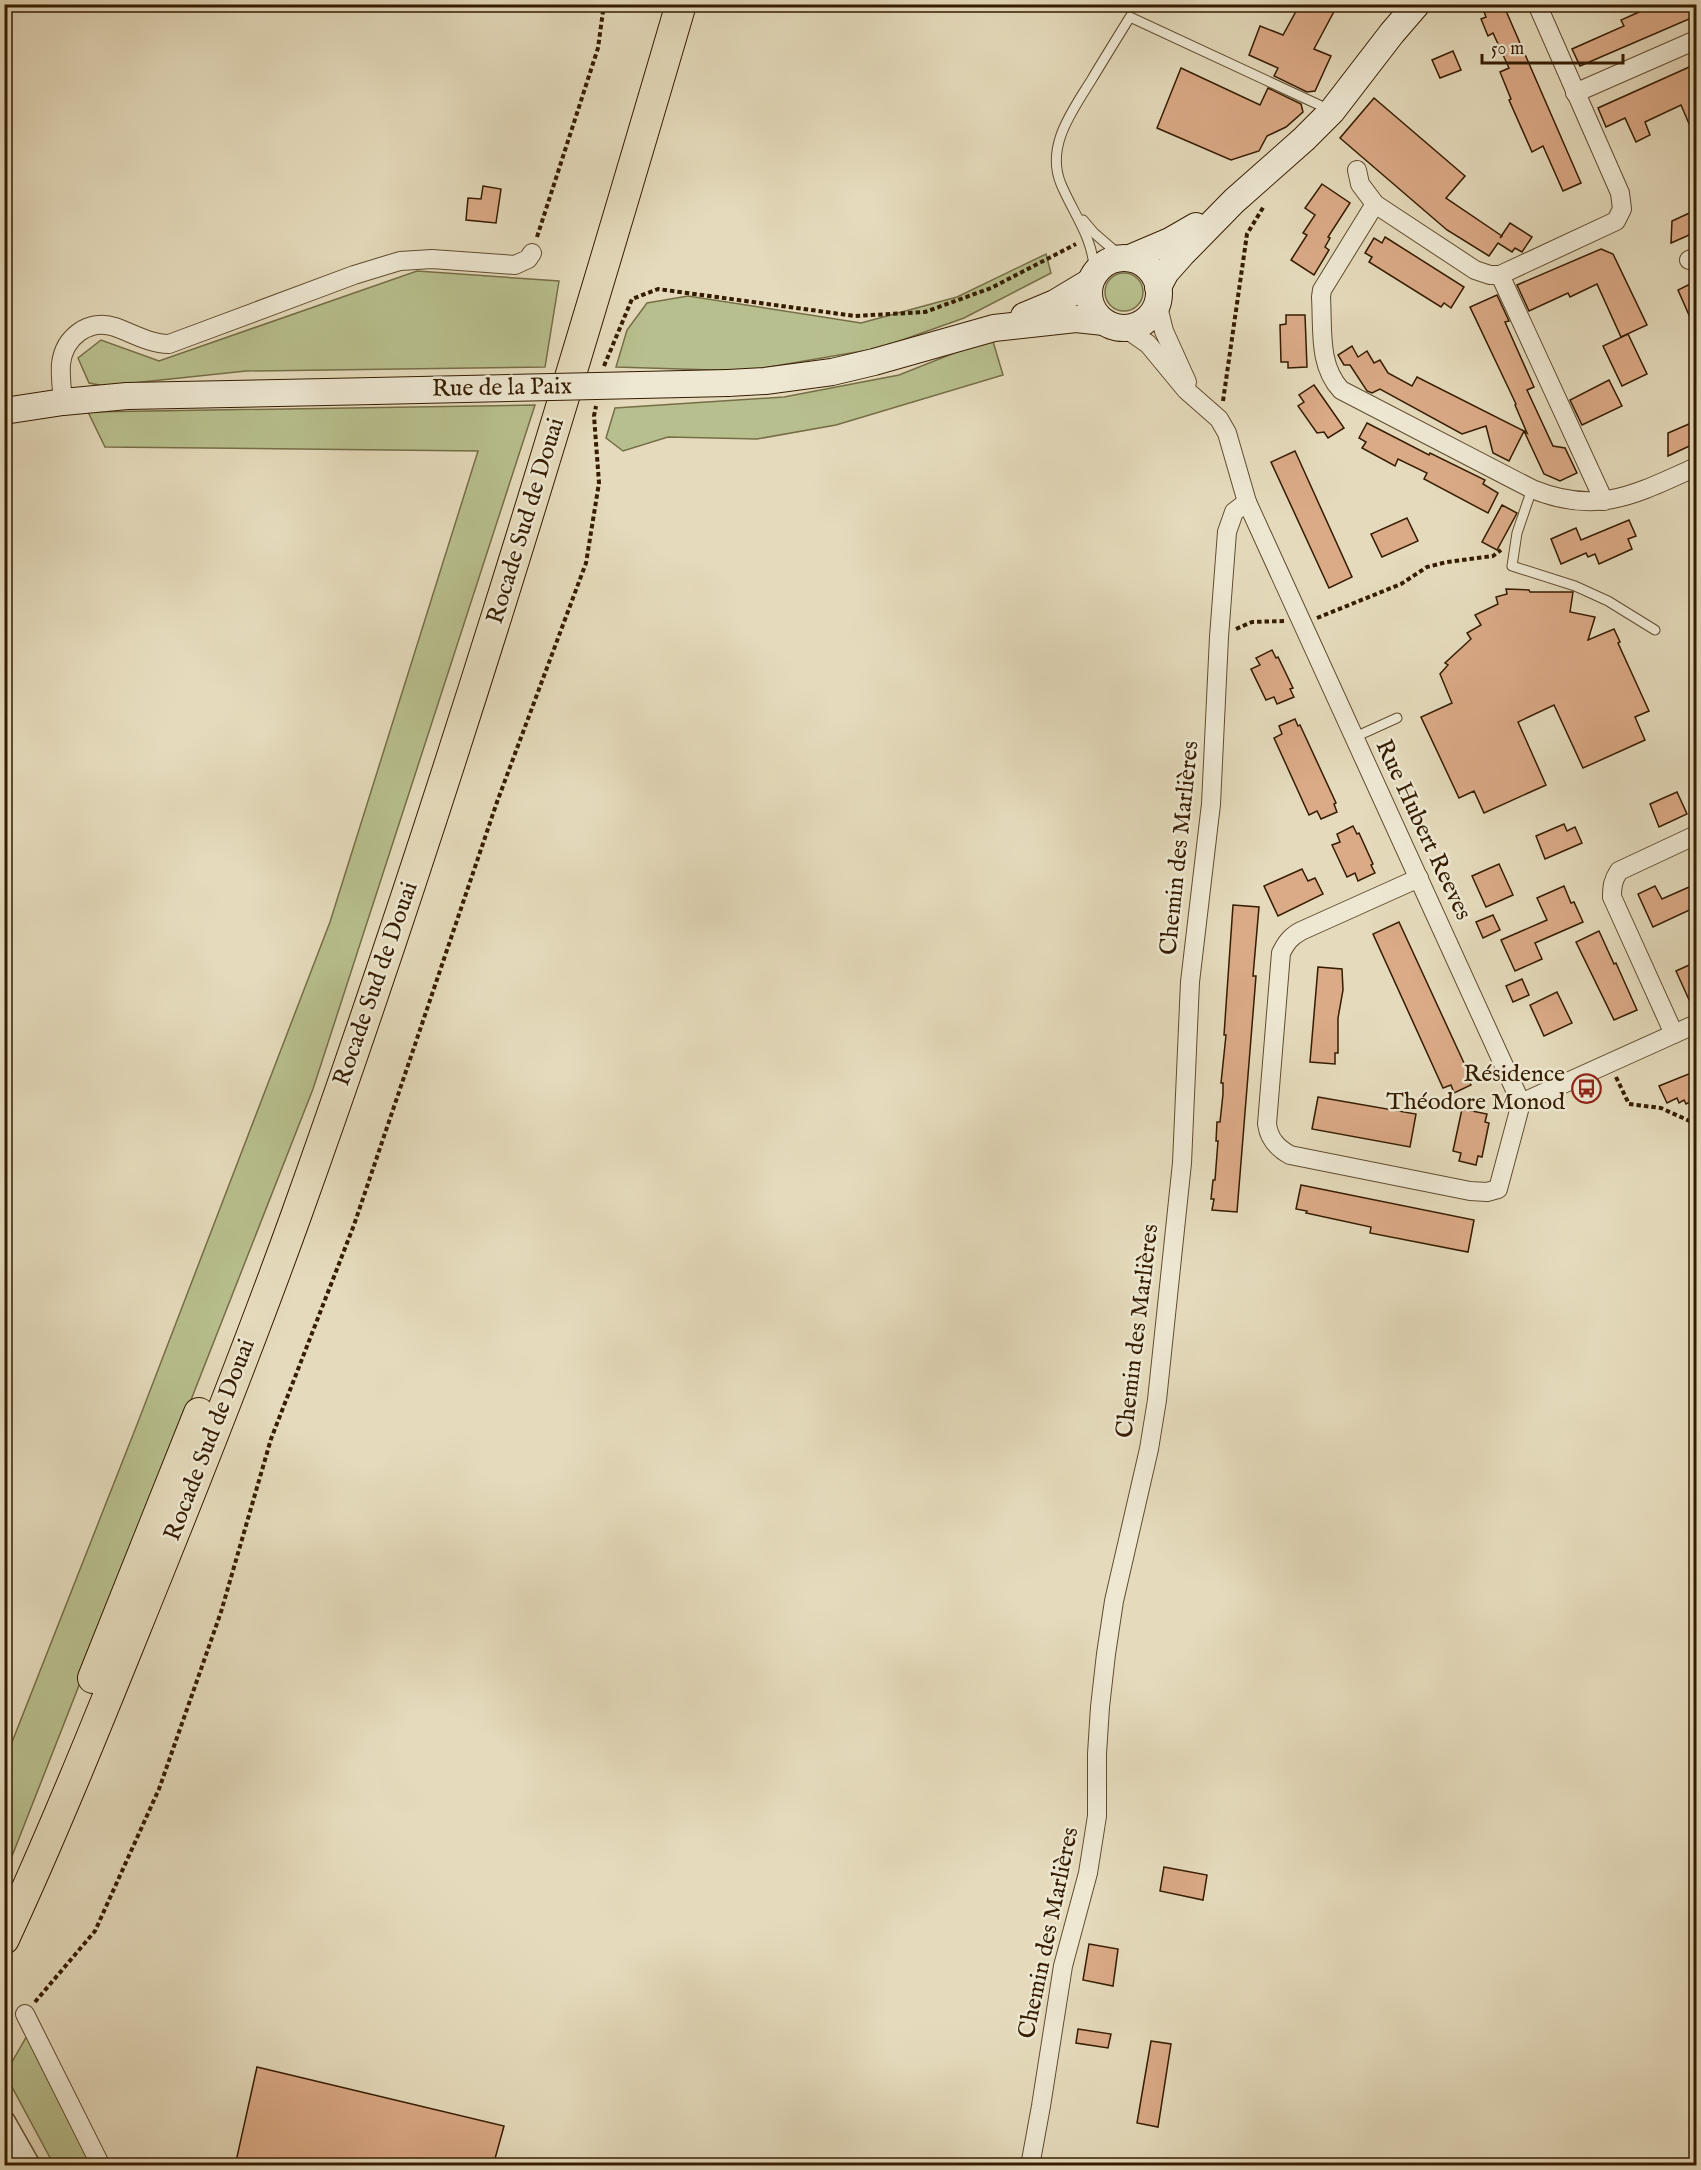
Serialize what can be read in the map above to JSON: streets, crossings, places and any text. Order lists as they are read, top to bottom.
{
  "streets": {
    "highway": ["Rocade Sud de Douai"],
    "main road": ["Rue de la Paix"],
    "street": ["Rue Hubert Reeves", "Chemin des Marlières"]
  },
  "crossings": [
    ["Rue de la Paix", "Rue Hubert Reeves"],
    ["Rue Hubert Reeves", "Chemin des Marlières"]
  ],
  "places": {
    "bus stop": ["Résidence Théodore Monod"]
  },
  "scale_bar": "50 m"
}
